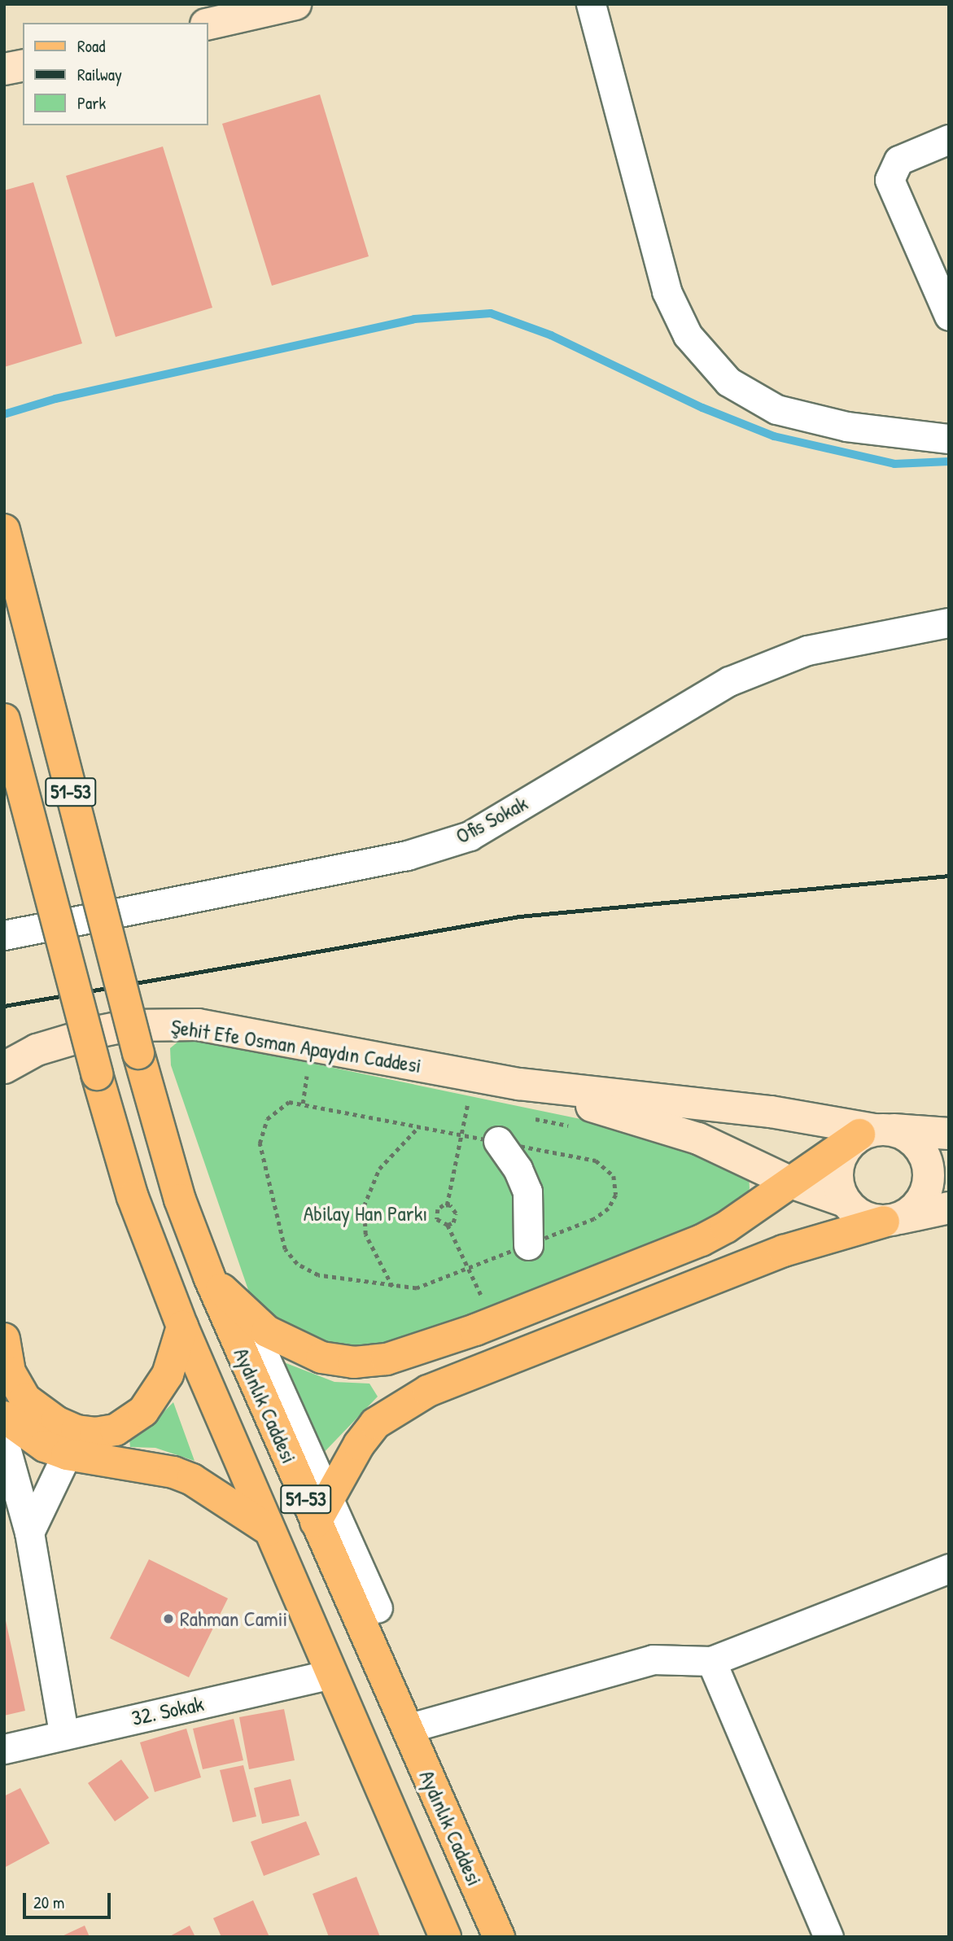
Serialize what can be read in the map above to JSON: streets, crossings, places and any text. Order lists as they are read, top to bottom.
{
  "streets": {
    "main road": ["51-53", "Aydınlık Caddesi"],
    "street": ["Ofis Sokak", "Şehit Efe Osman Apaydın Caddesi", "32. Sokak"]
  },
  "crossings": [
    ["Aydınlık Caddesi", "32. Sokak"]
  ],
  "parks": ["Abilay Han Parkı"],
  "places": ["Rahman Camii"],
  "legend": ["Road", "Railway", "Park"],
  "scale_bar": "20 m"
}
